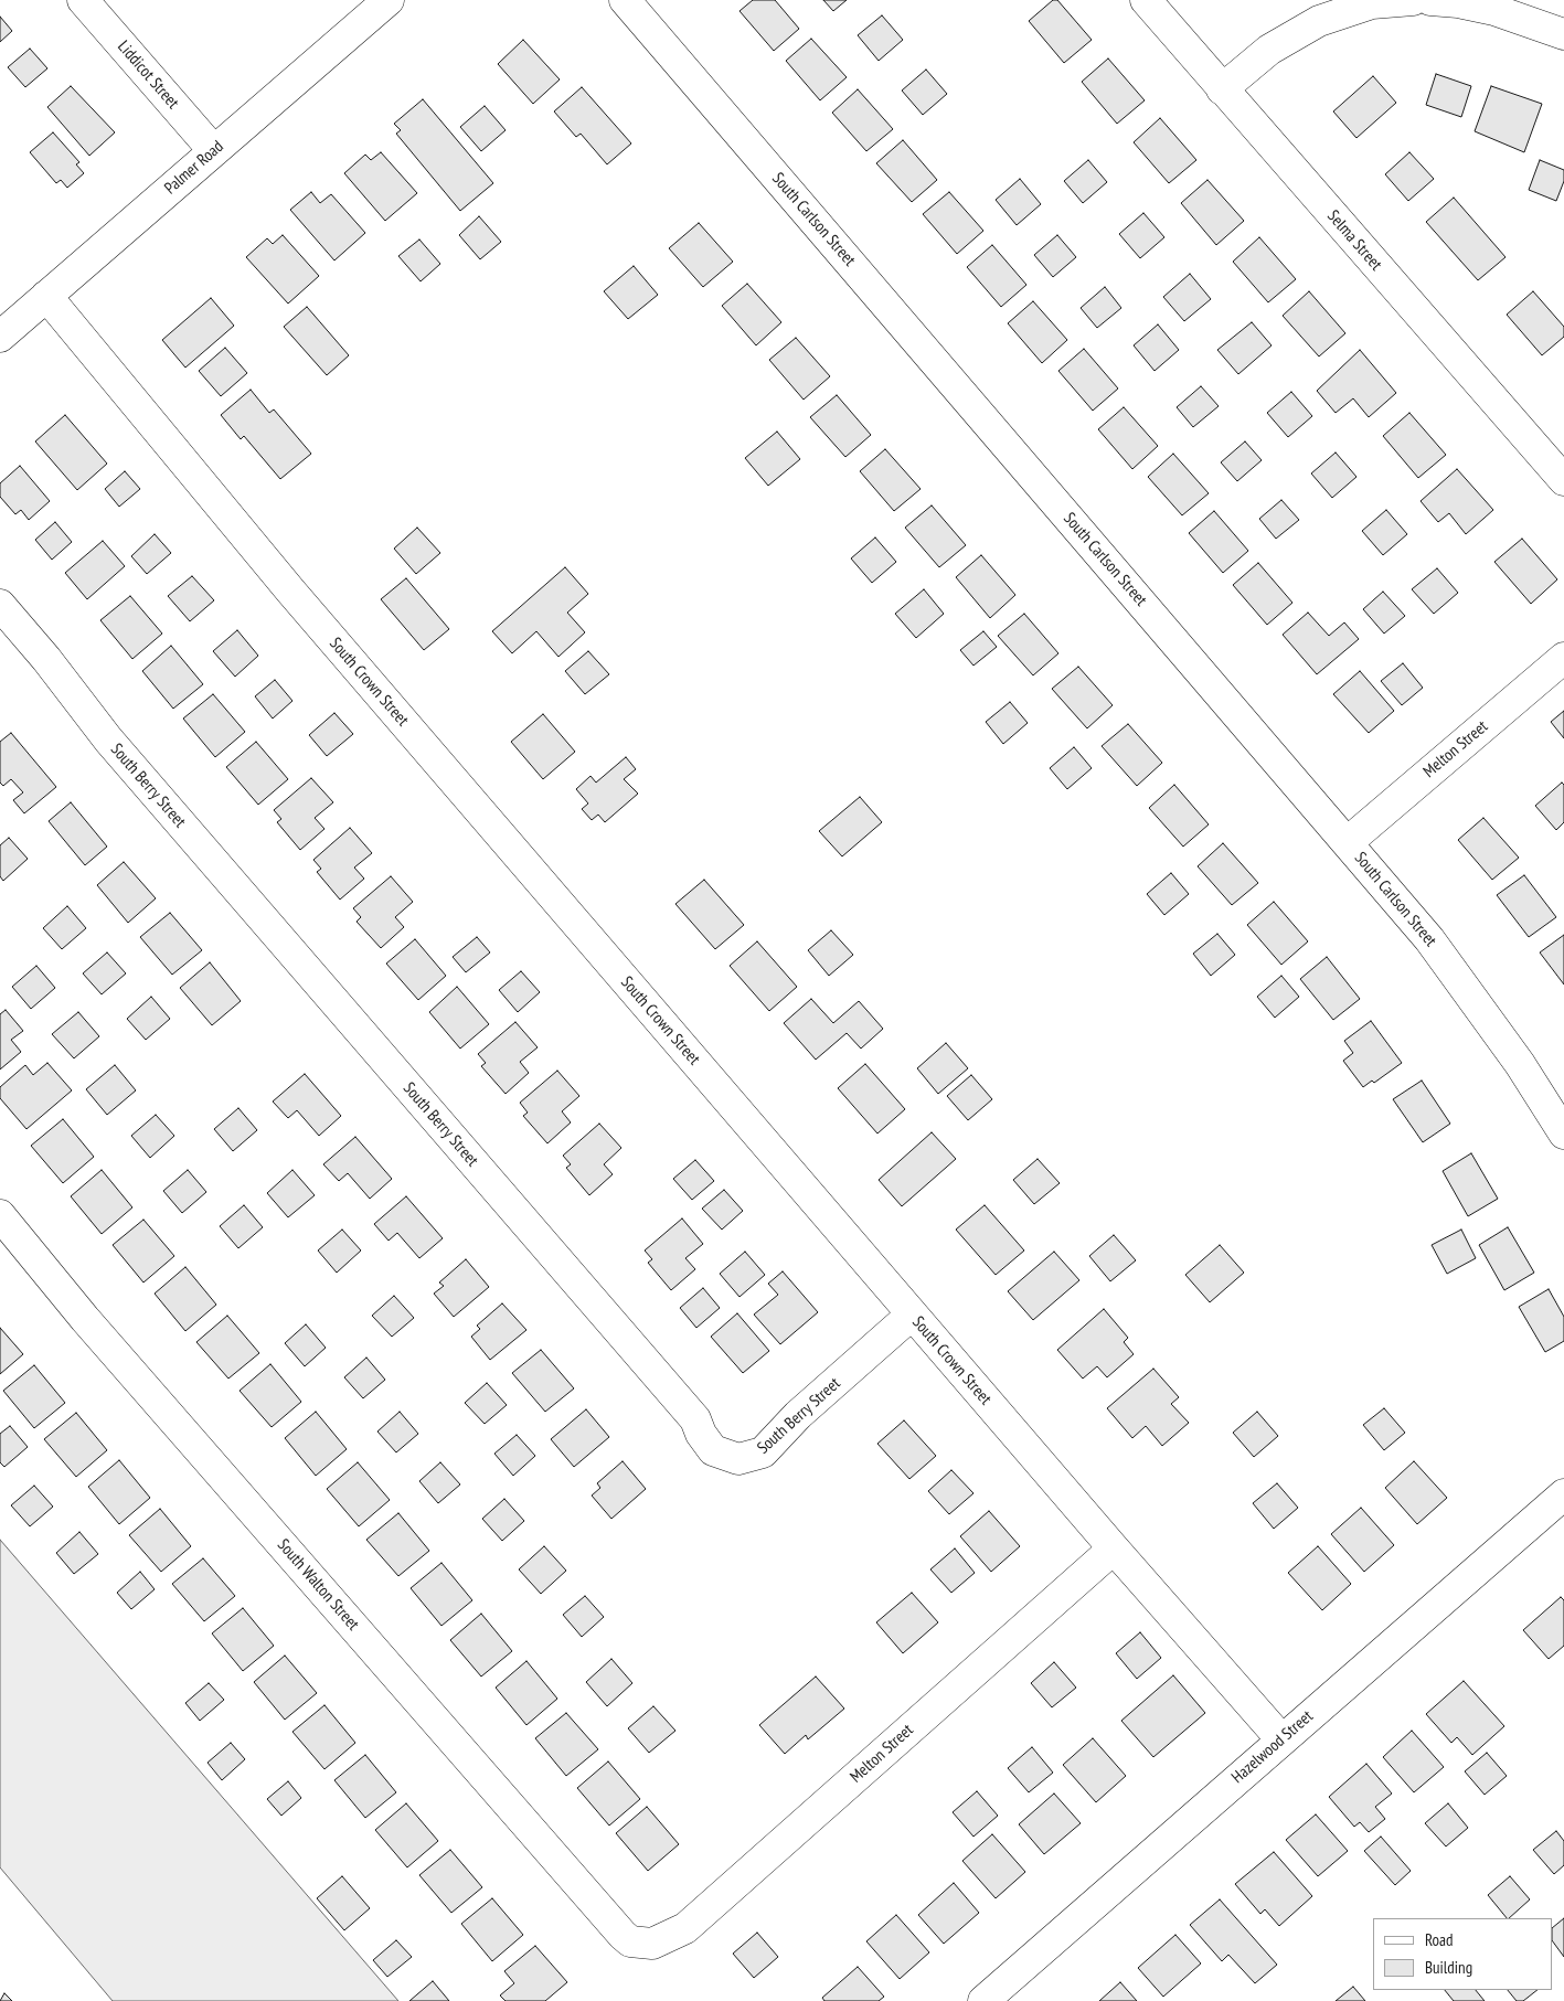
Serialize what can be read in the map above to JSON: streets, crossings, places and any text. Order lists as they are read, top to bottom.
{
  "streets": {
    "street": [
      "Liddicot Street",
      "Palmer Road",
      "South Carlson Street",
      "Selma Street",
      "South Crown Street",
      "Melton Street",
      "South Berry Street",
      "South Walton Street",
      "Hazelwood Street"
    ]
  },
  "crossings": [
    ["Liddicot Street", "Palmer Road"],
    ["Palmer Road", "South Crown Street"],
    ["South Carlson Street", "Melton Street"],
    ["South Crown Street", "Melton Street"],
    ["South Crown Street", "South Berry Street"],
    ["South Crown Street", "Hazelwood Street"],
    ["Melton Street", "South Walton Street"]
  ],
  "legend": ["Road", "Building"]
}
